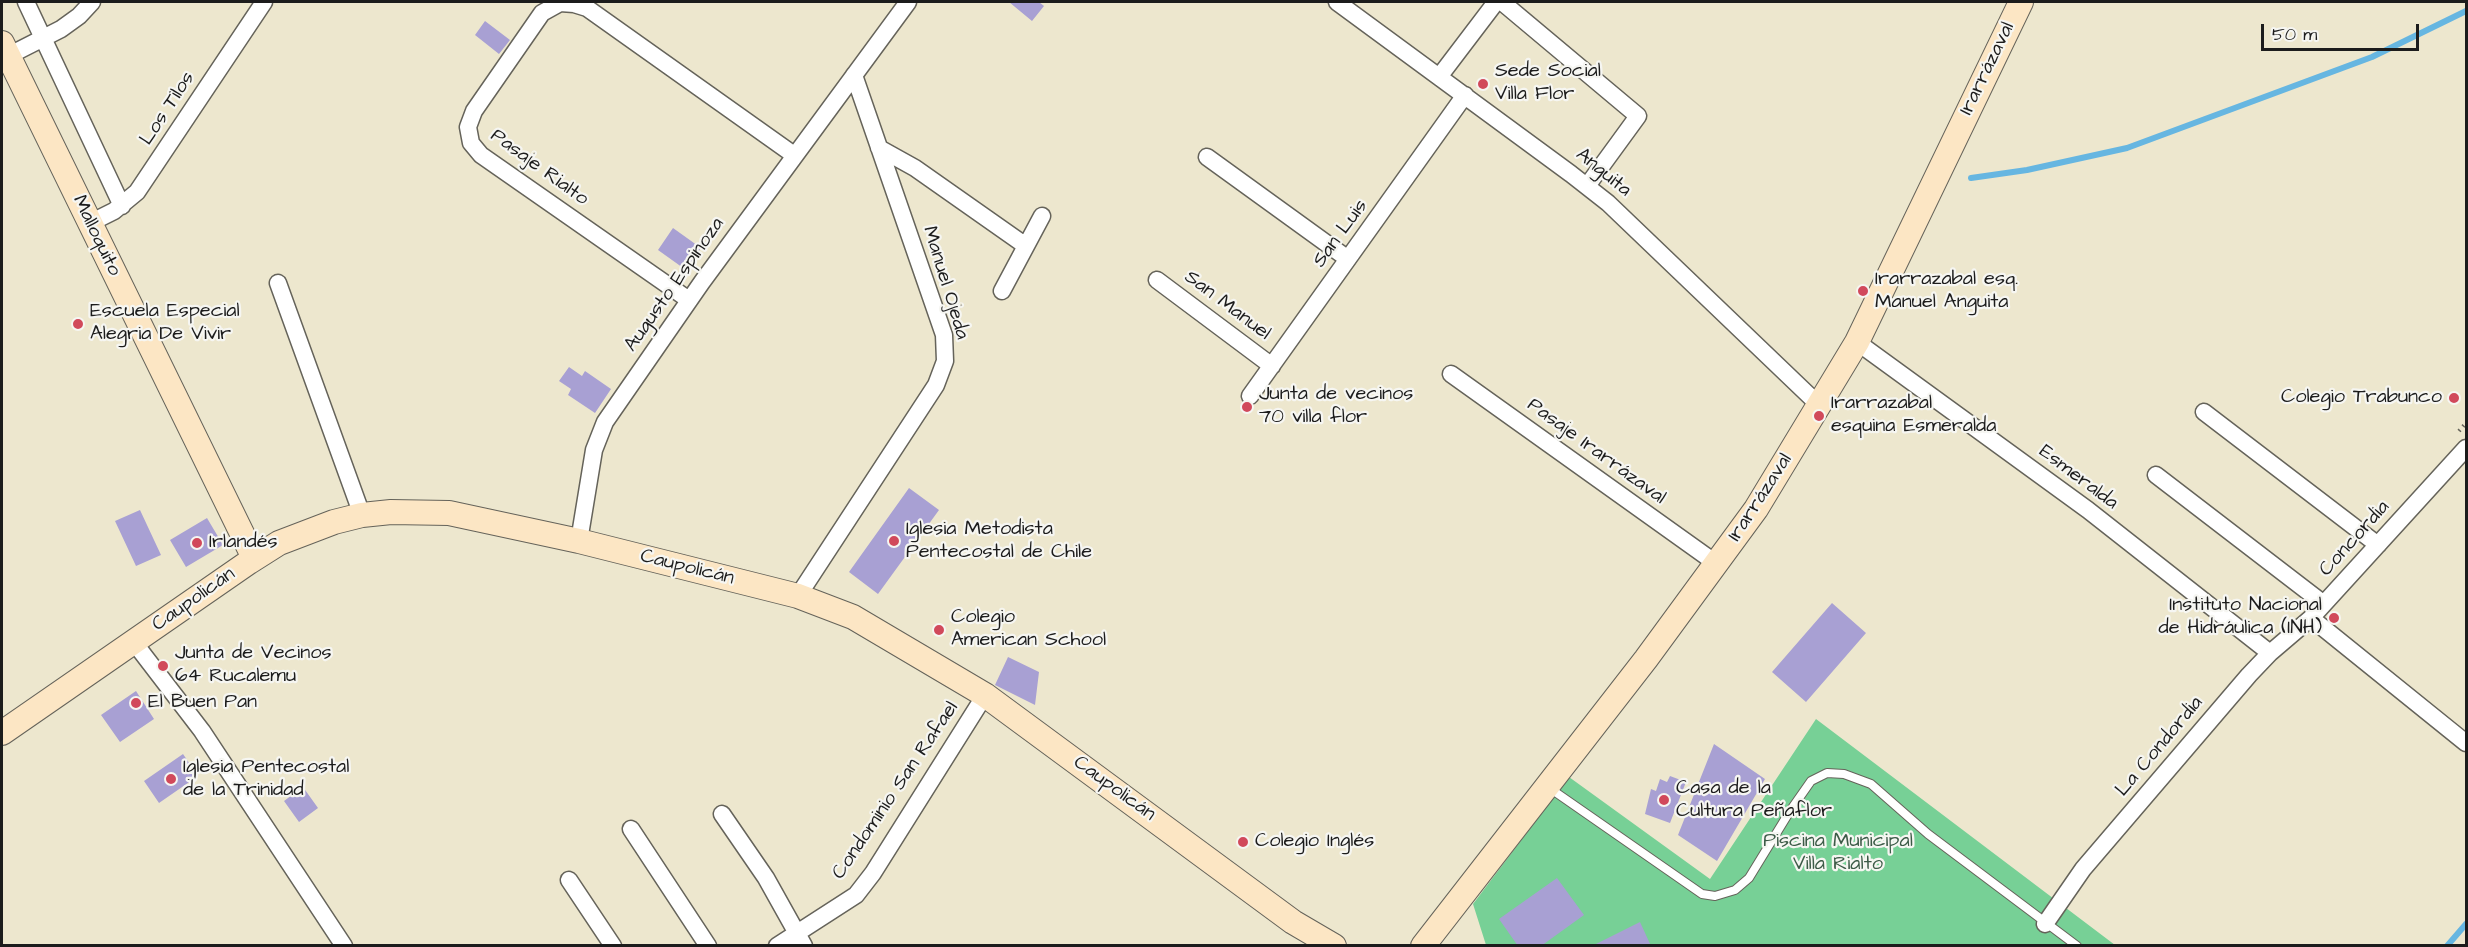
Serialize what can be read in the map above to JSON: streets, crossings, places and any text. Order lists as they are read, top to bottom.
{
  "streets": {
    "main road": ["Irarrázaval", "Malloquito", "Caupolicán"],
    "street": [
      "Los Tilos",
      "Pasaje Rialto",
      "Anguita",
      "San Luis",
      "Manuel Ojeda",
      "Augusto Espinoza",
      "San Manuel",
      "Pasaje Irarrázaval",
      "Esmeralda",
      "Concordia",
      "La Condordia",
      "Condominio San Rafael"
    ]
  },
  "crossings": [
    ["Irarrázaval", "Anguita"],
    ["Irarrázaval", "Pasaje Irarrázaval"],
    ["Irarrázaval", "Esmeralda"],
    ["Los Tilos", "Malloquito"],
    ["Pasaje Rialto", "Augusto Espinoza"],
    ["Anguita", "San Luis"],
    ["San Luis", "San Manuel"],
    ["Malloquito", "Caupolicán"],
    ["Manuel Ojeda", "Augusto Espinoza"],
    ["Manuel Ojeda", "Caupolicán"],
    ["Augusto Espinoza", "Caupolicán"],
    ["Esmeralda", "Concordia"],
    ["Esmeralda", "La Condordia"],
    ["Concordia", "La Condordia"],
    ["Caupolicán", "Condominio San Rafael"]
  ],
  "parks": ["Piscina Municipal Villa Rialto"],
  "places": [
    "Sede Social Villa Flor",
    "Irarrazabal esq. Manuel Anguita",
    "Escuela Especial Alegria De Vivir",
    "Colegio Trabunco",
    "Junta de vecinos 70 villa flor",
    "Irarrazabal esquina Esmeralda",
    "Iglesia Metodista Pentecostal de Chile",
    "Irlandés",
    "Instituto Nacional de Hidráulica (INH)",
    "Colegio American School",
    "Junta de Vecinos 64 Rucalemu",
    "El Buen Pan",
    "Iglesia Pentecostal de la Trinidad",
    "Casa de la Cultura Peñaflor",
    "Colegio Inglés"
  ],
  "scale_bar": "50 m"
}
